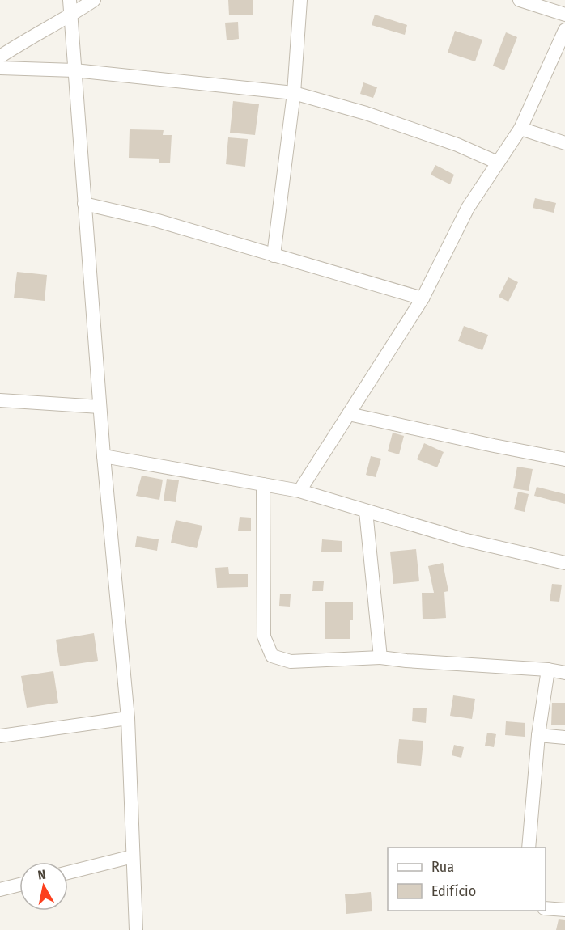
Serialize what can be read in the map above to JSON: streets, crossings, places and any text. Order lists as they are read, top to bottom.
{
  "legend": ["Rua", "Edifício"],
  "north": "top"
}
